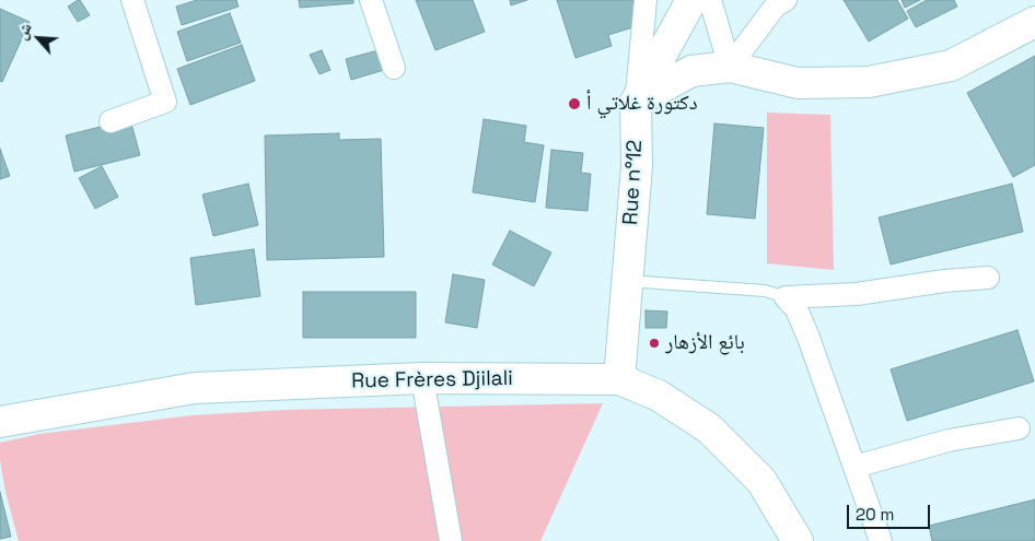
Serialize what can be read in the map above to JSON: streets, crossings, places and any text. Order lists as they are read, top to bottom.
{
  "streets": {
    "main road": ["Rue n°12", "Rue Frères Djilali"]
  },
  "crossings": [
    ["Rue n°12", "Rue Frères Djilali"]
  ],
  "places": ["دكتورة غلاتي أ", "بائع الأزهار"],
  "scale_bar": "20 m",
  "north": "top left"
}
